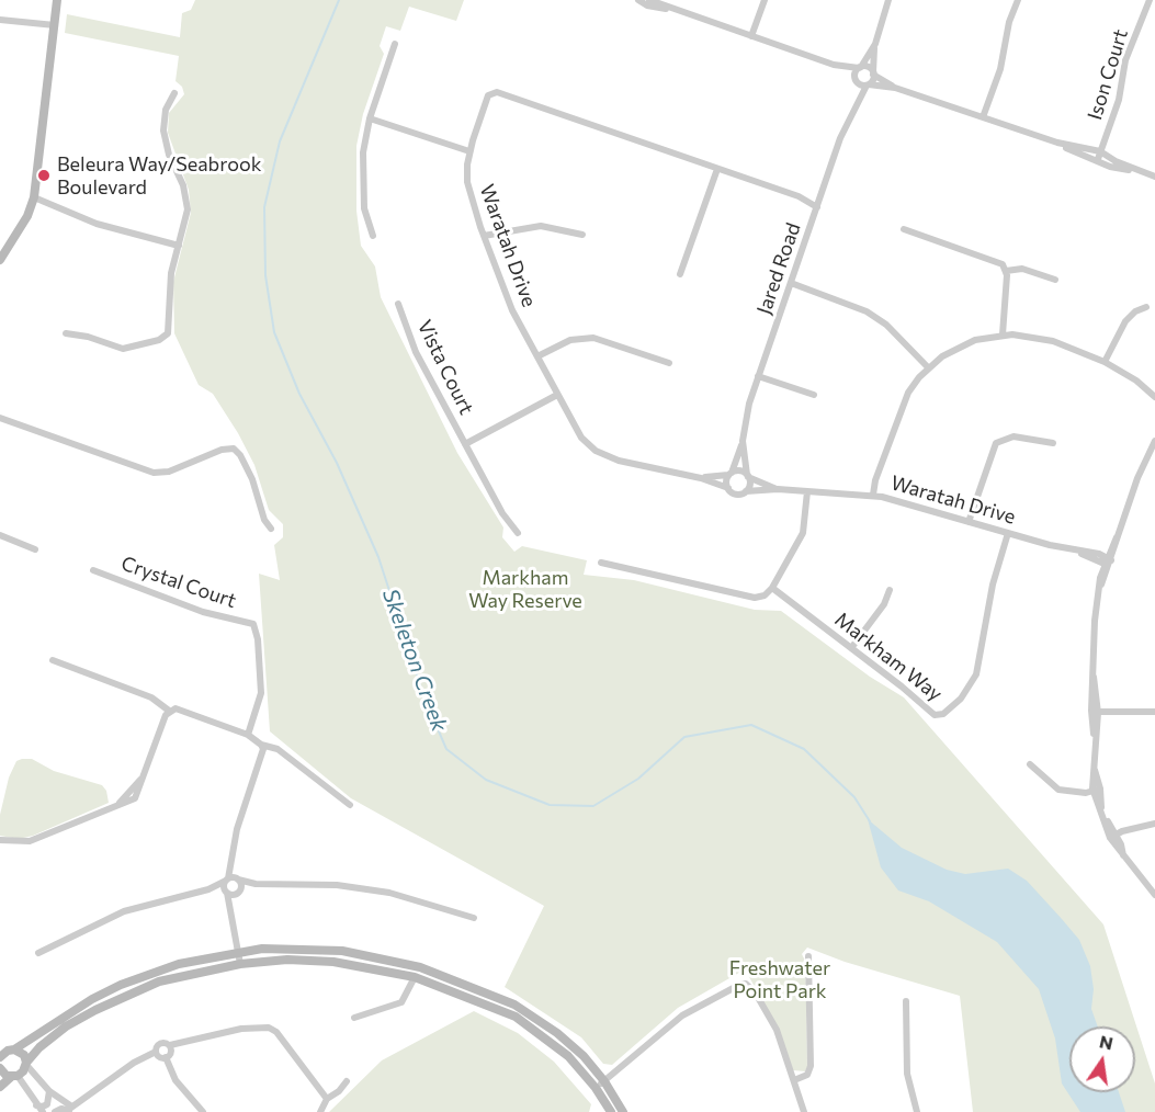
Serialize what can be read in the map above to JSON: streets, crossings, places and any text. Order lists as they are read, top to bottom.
{
  "streets": {
    "street": [
      "Ison Court",
      "Waratah Drive",
      "Jared Road",
      "Vista Court",
      "Crystal Court",
      "Markham Way"
    ]
  },
  "crossings": [
    ["Waratah Drive", "Jared Road"],
    ["Waratah Drive", "Vista Court"],
    ["Waratah Drive", "Markham Way"]
  ],
  "water": ["Skeleton Creek"],
  "parks": ["Markham Way Reserve", "Freshwater Point Park"],
  "places": ["Beleura Way/Seabrook Boulevard"],
  "north": "top"
}
